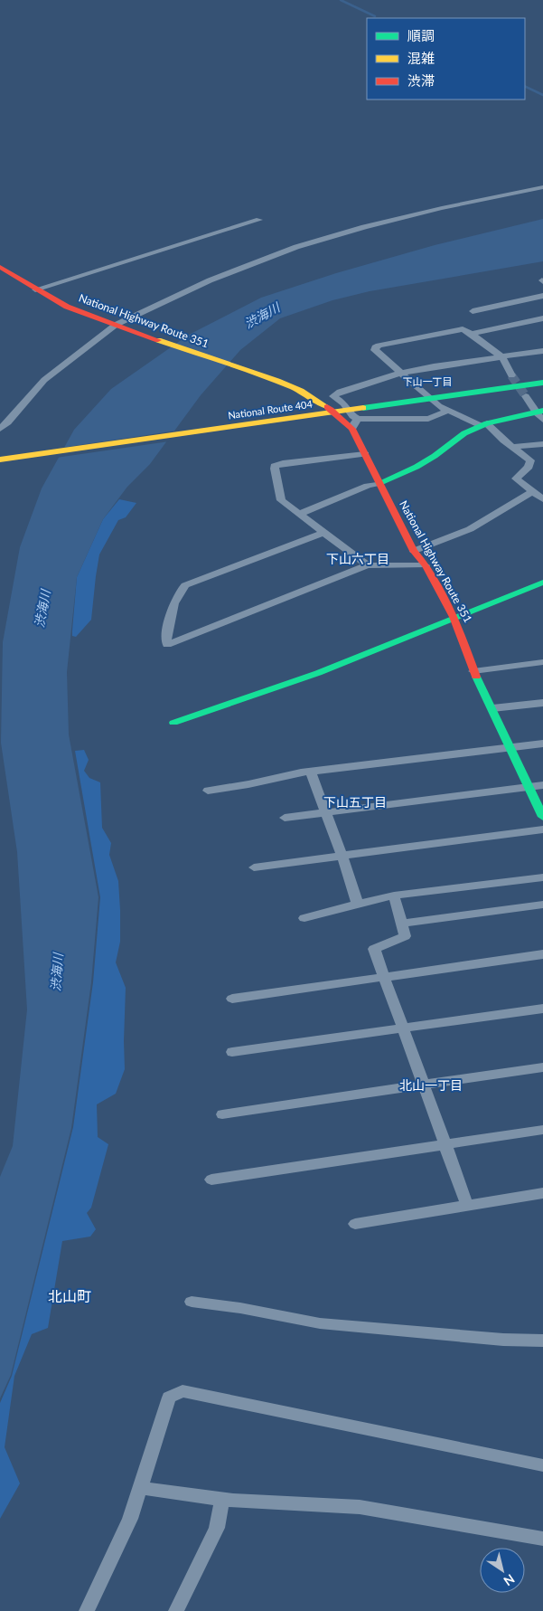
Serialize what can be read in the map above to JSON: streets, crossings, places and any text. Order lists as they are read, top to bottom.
{
  "streets": {
    "main road": ["National Highway Route 351", "National Route 404"]
  },
  "districts": [
    "下山一丁目",
    "下山六丁目",
    "下山五丁目",
    "北山一丁目",
    "北山町"
  ],
  "water": ["渋海川"],
  "legend": ["順調", "混雑", "渋滞"],
  "north": "bottom right"
}
